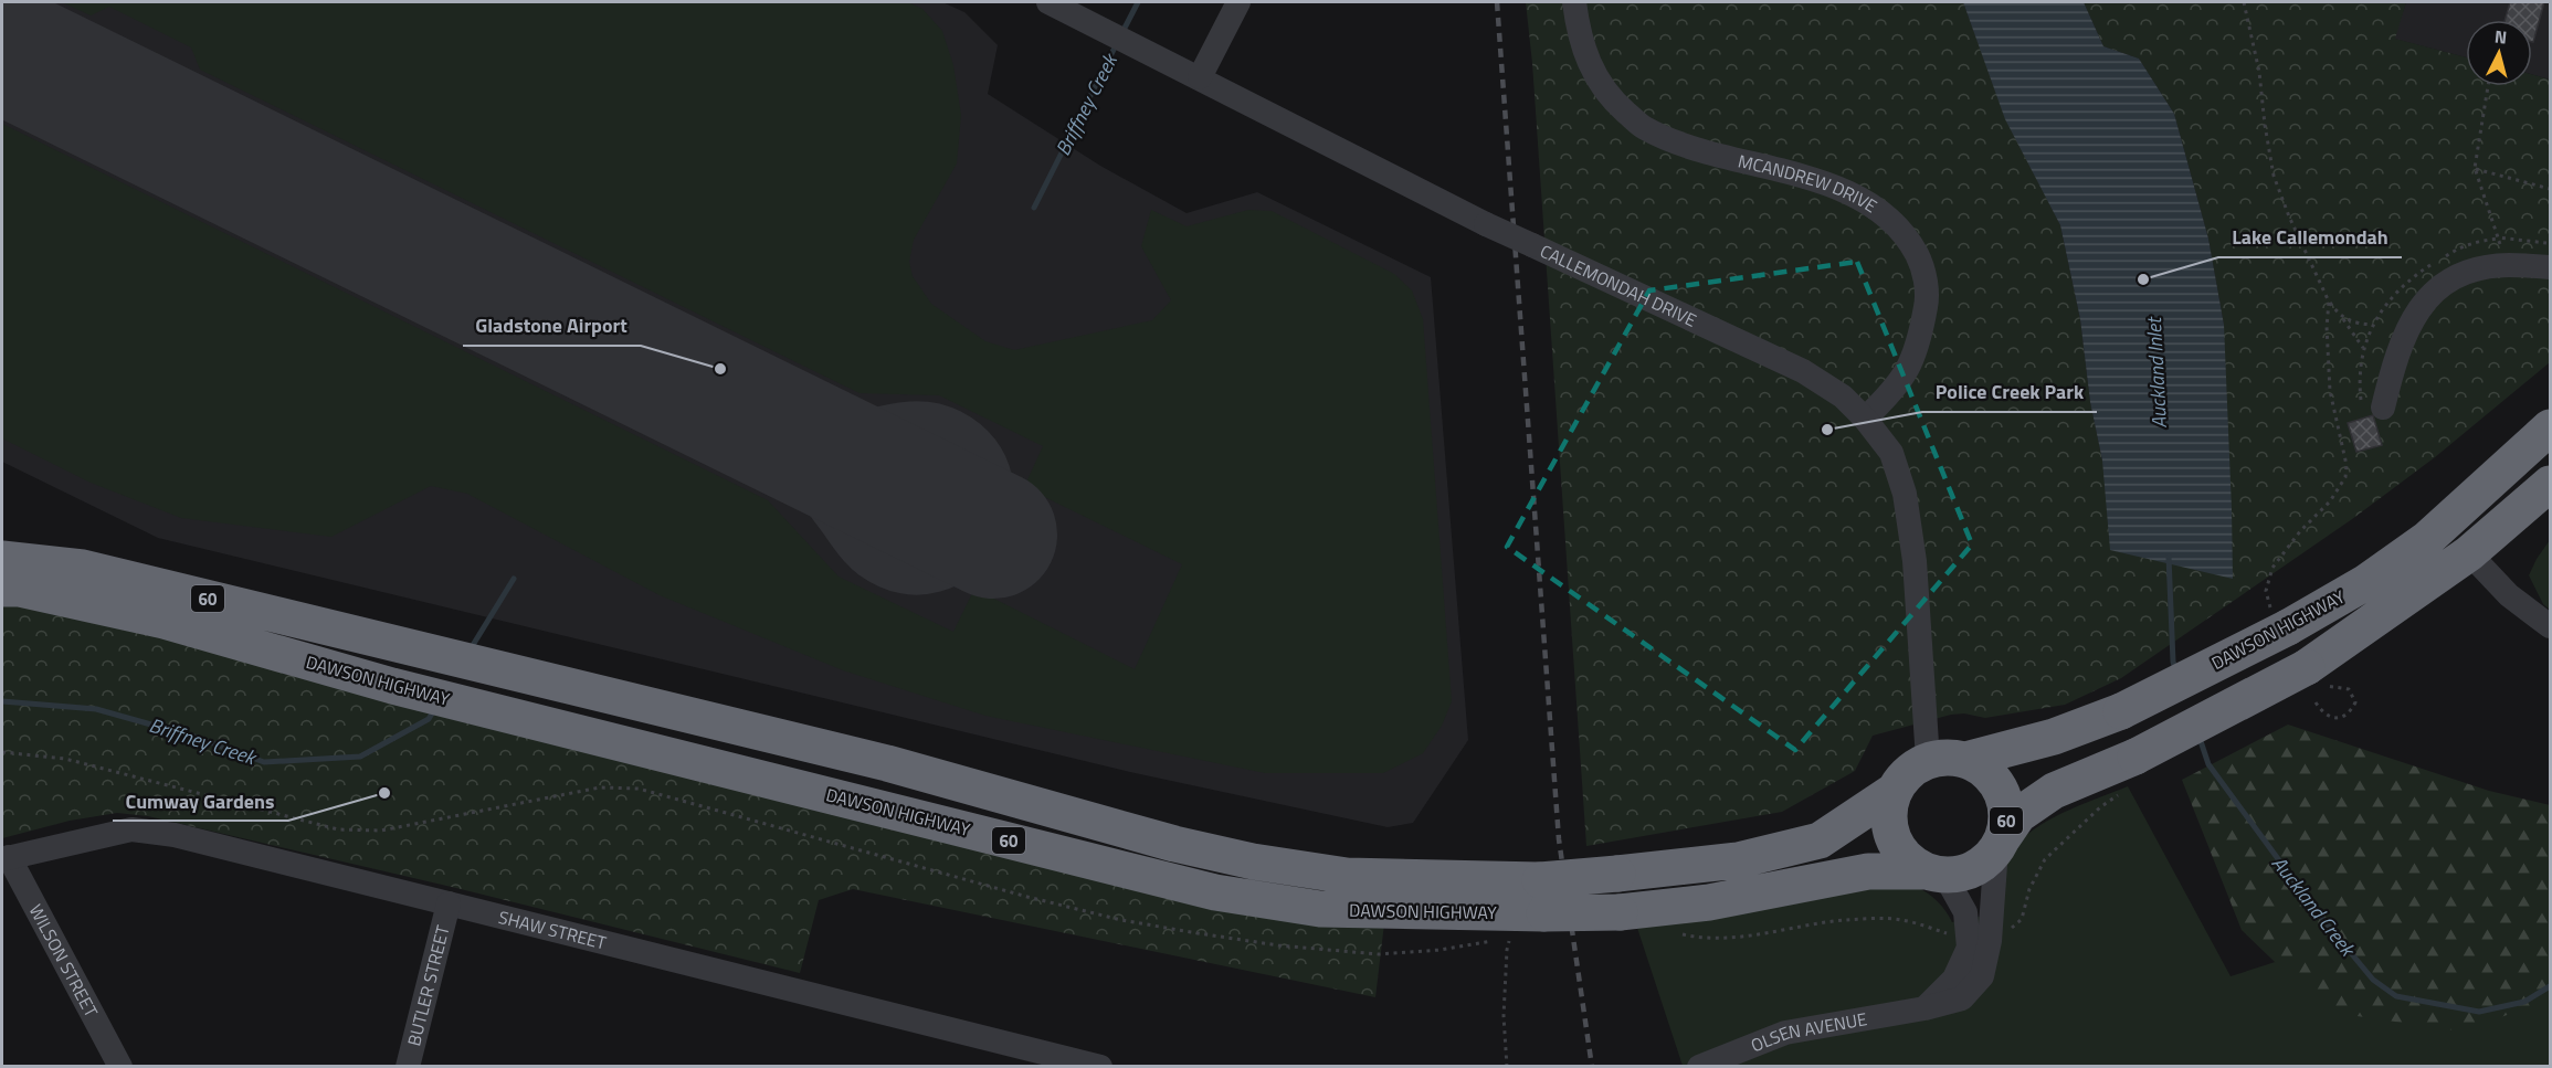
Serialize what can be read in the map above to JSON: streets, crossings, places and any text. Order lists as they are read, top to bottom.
{
  "streets": {
    "highway": ["60", "DAWSON HIGHWAY"],
    "street": [
      "MCANDREW DRIVE",
      "CALLEMONDAH DRIVE",
      "SHAW STREET",
      "WILSON STREET",
      "BUTLER STREET",
      "OLSEN AVENUE"
    ]
  },
  "crossings": [
    ["MCANDREW DRIVE", "CALLEMONDAH DRIVE"],
    ["CALLEMONDAH DRIVE", "60"],
    ["CALLEMONDAH DRIVE", "DAWSON HIGHWAY"],
    ["CALLEMONDAH DRIVE", "OLSEN AVENUE"],
    ["60", "DAWSON HIGHWAY"],
    ["60", "OLSEN AVENUE"],
    ["DAWSON HIGHWAY", "OLSEN AVENUE"],
    ["SHAW STREET", "WILSON STREET"],
    ["SHAW STREET", "BUTLER STREET"]
  ],
  "water": ["Briffney Creek", "Auckland Inlet", "Auckland Creek"],
  "places": [
    "Lake Callemondah",
    "Gladstone Airport",
    "Police Creek Park",
    "Cumway Gardens"
  ],
  "north": "top"
}
